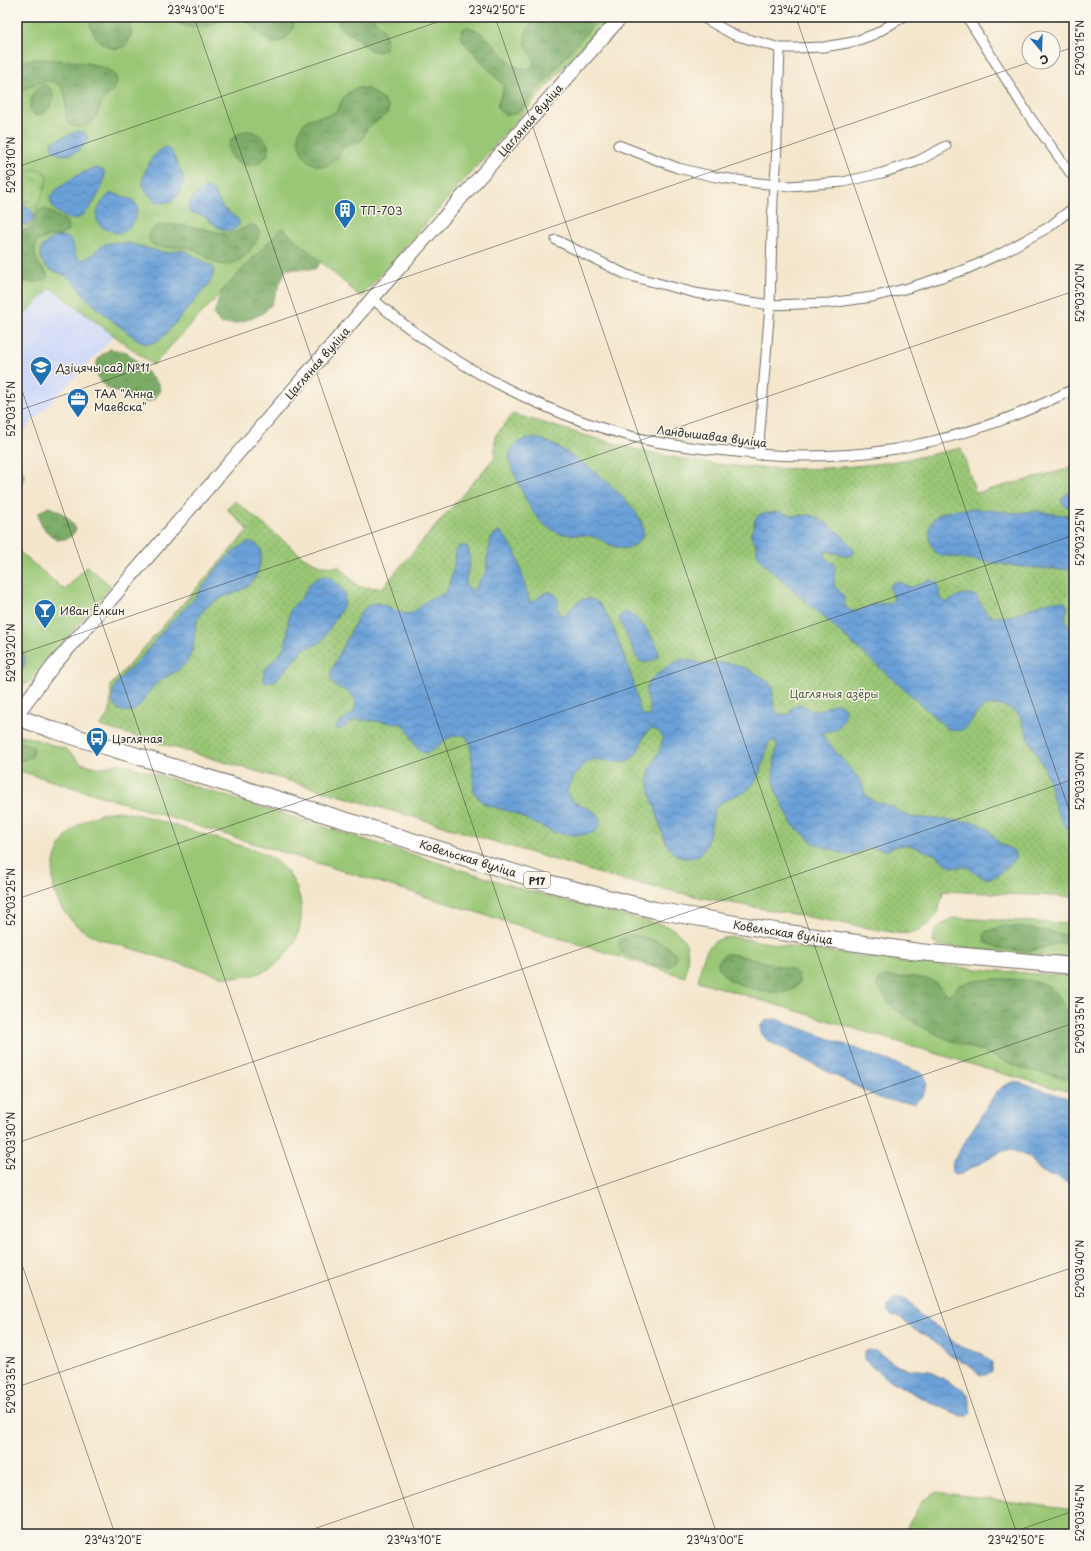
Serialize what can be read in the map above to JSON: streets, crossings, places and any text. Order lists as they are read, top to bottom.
{
  "streets": {
    "highway": ["Ковельская вуліца", "Р17"],
    "street": ["Цагляная вуліца", "Ландышавая вуліца"]
  },
  "crossings": [
    ["Цагляная вуліца", "Ландышавая вуліца"]
  ],
  "parks": ["Цагляныя азёры"],
  "places": {
    "building": ["ТП-703"],
    "school or university": ["Дзіцячы сад №11"],
    "office": ["ТАА \"Анна Маевска\""],
    "bar": ["Иван Ёлкин"],
    "bus stop": ["Цэгляная"]
  },
  "north": "bottom",
  "coordinates": [
    "23°43'00\"E",
    "23°42'50\"E",
    "23°42'40\"E",
    "52°03'15\"N",
    "52°03'10\"N",
    "52°03'20\"N",
    "52°03'25\"N",
    "52°03'30\"N",
    "52°03'35\"N",
    "52°03'40\"N",
    "52°03'45\"N",
    "23°43'20\"E",
    "23°43'10\"E"
  ]
}
